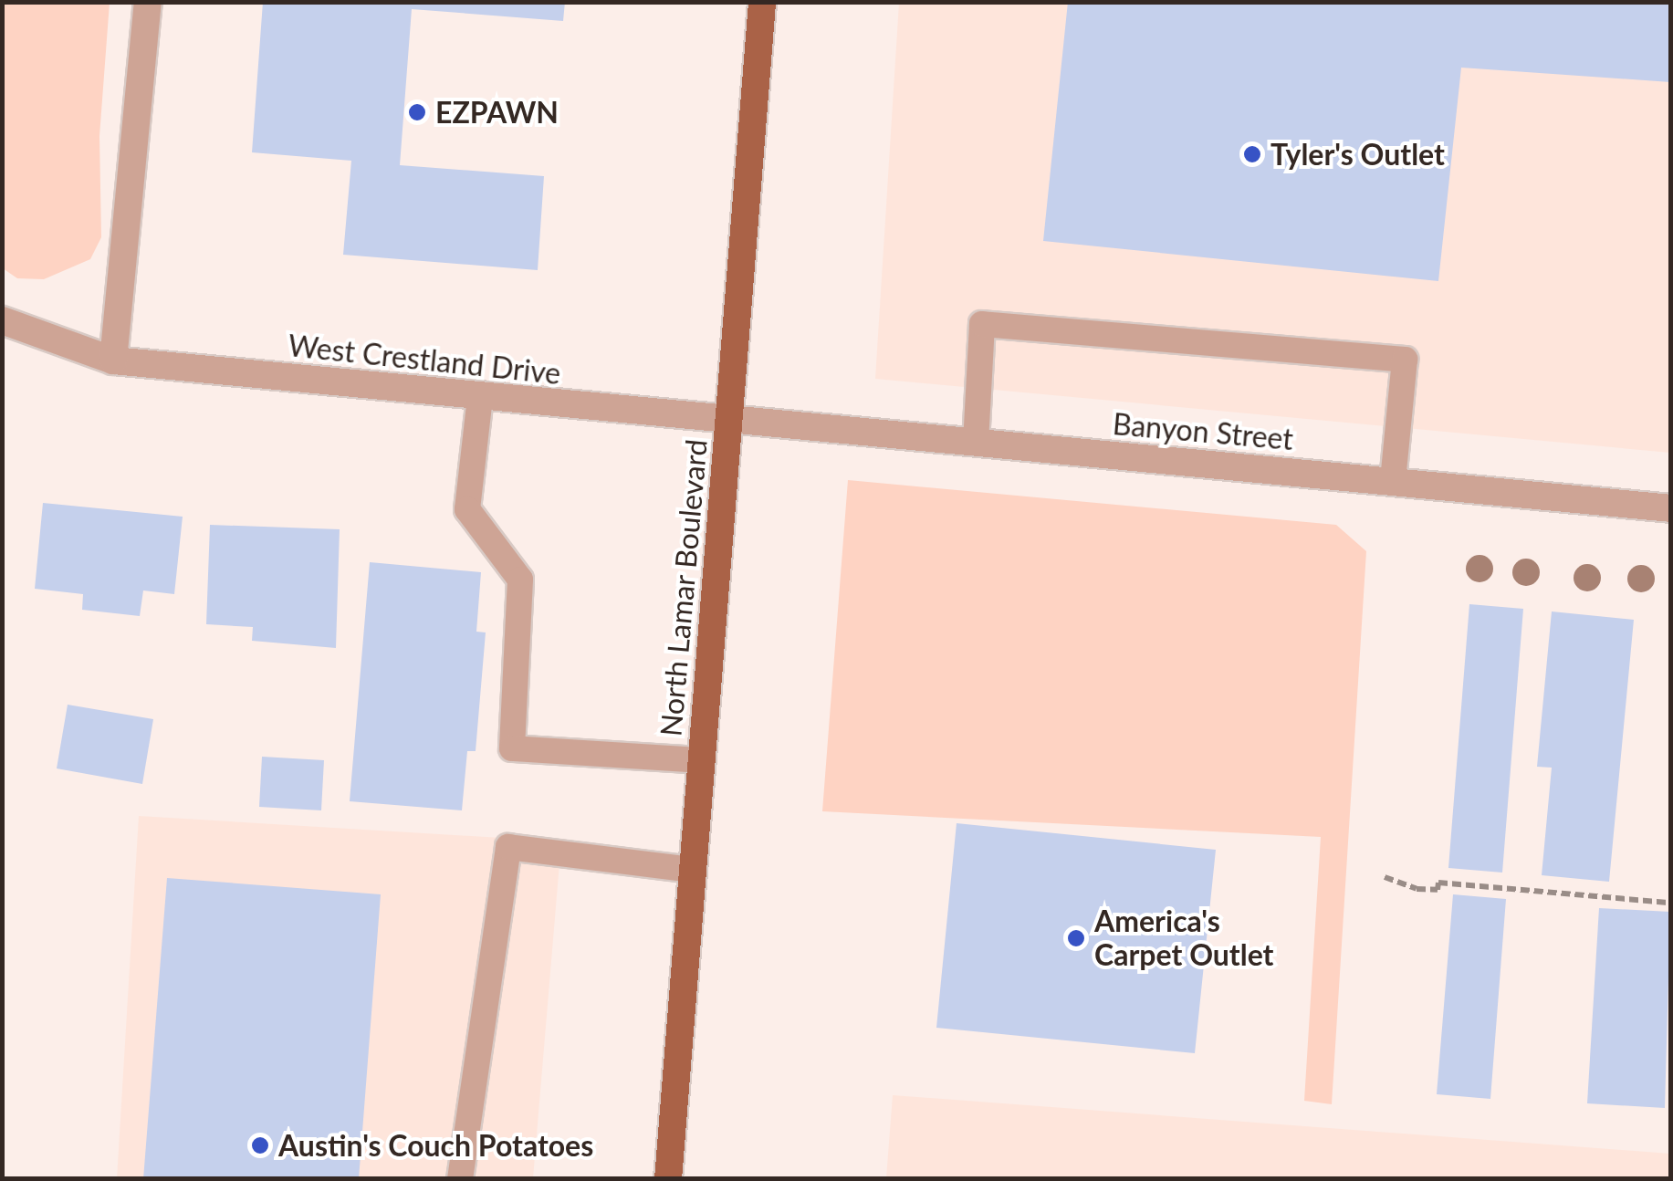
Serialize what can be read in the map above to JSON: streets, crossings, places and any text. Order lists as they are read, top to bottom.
{
  "streets": {
    "main road": ["North Lamar Boulevard"],
    "street": ["West Crestland Drive", "Banyon Street"]
  },
  "crossings": [
    ["West Crestland Drive", "Banyon Street"],
    ["West Crestland Drive", "North Lamar Boulevard"],
    ["Banyon Street", "North Lamar Boulevard"]
  ],
  "places": [
    "EZPAWN",
    "Tyler's Outlet",
    "America's Carpet Outlet",
    "Austin's Couch Potatoes"
  ]
}
